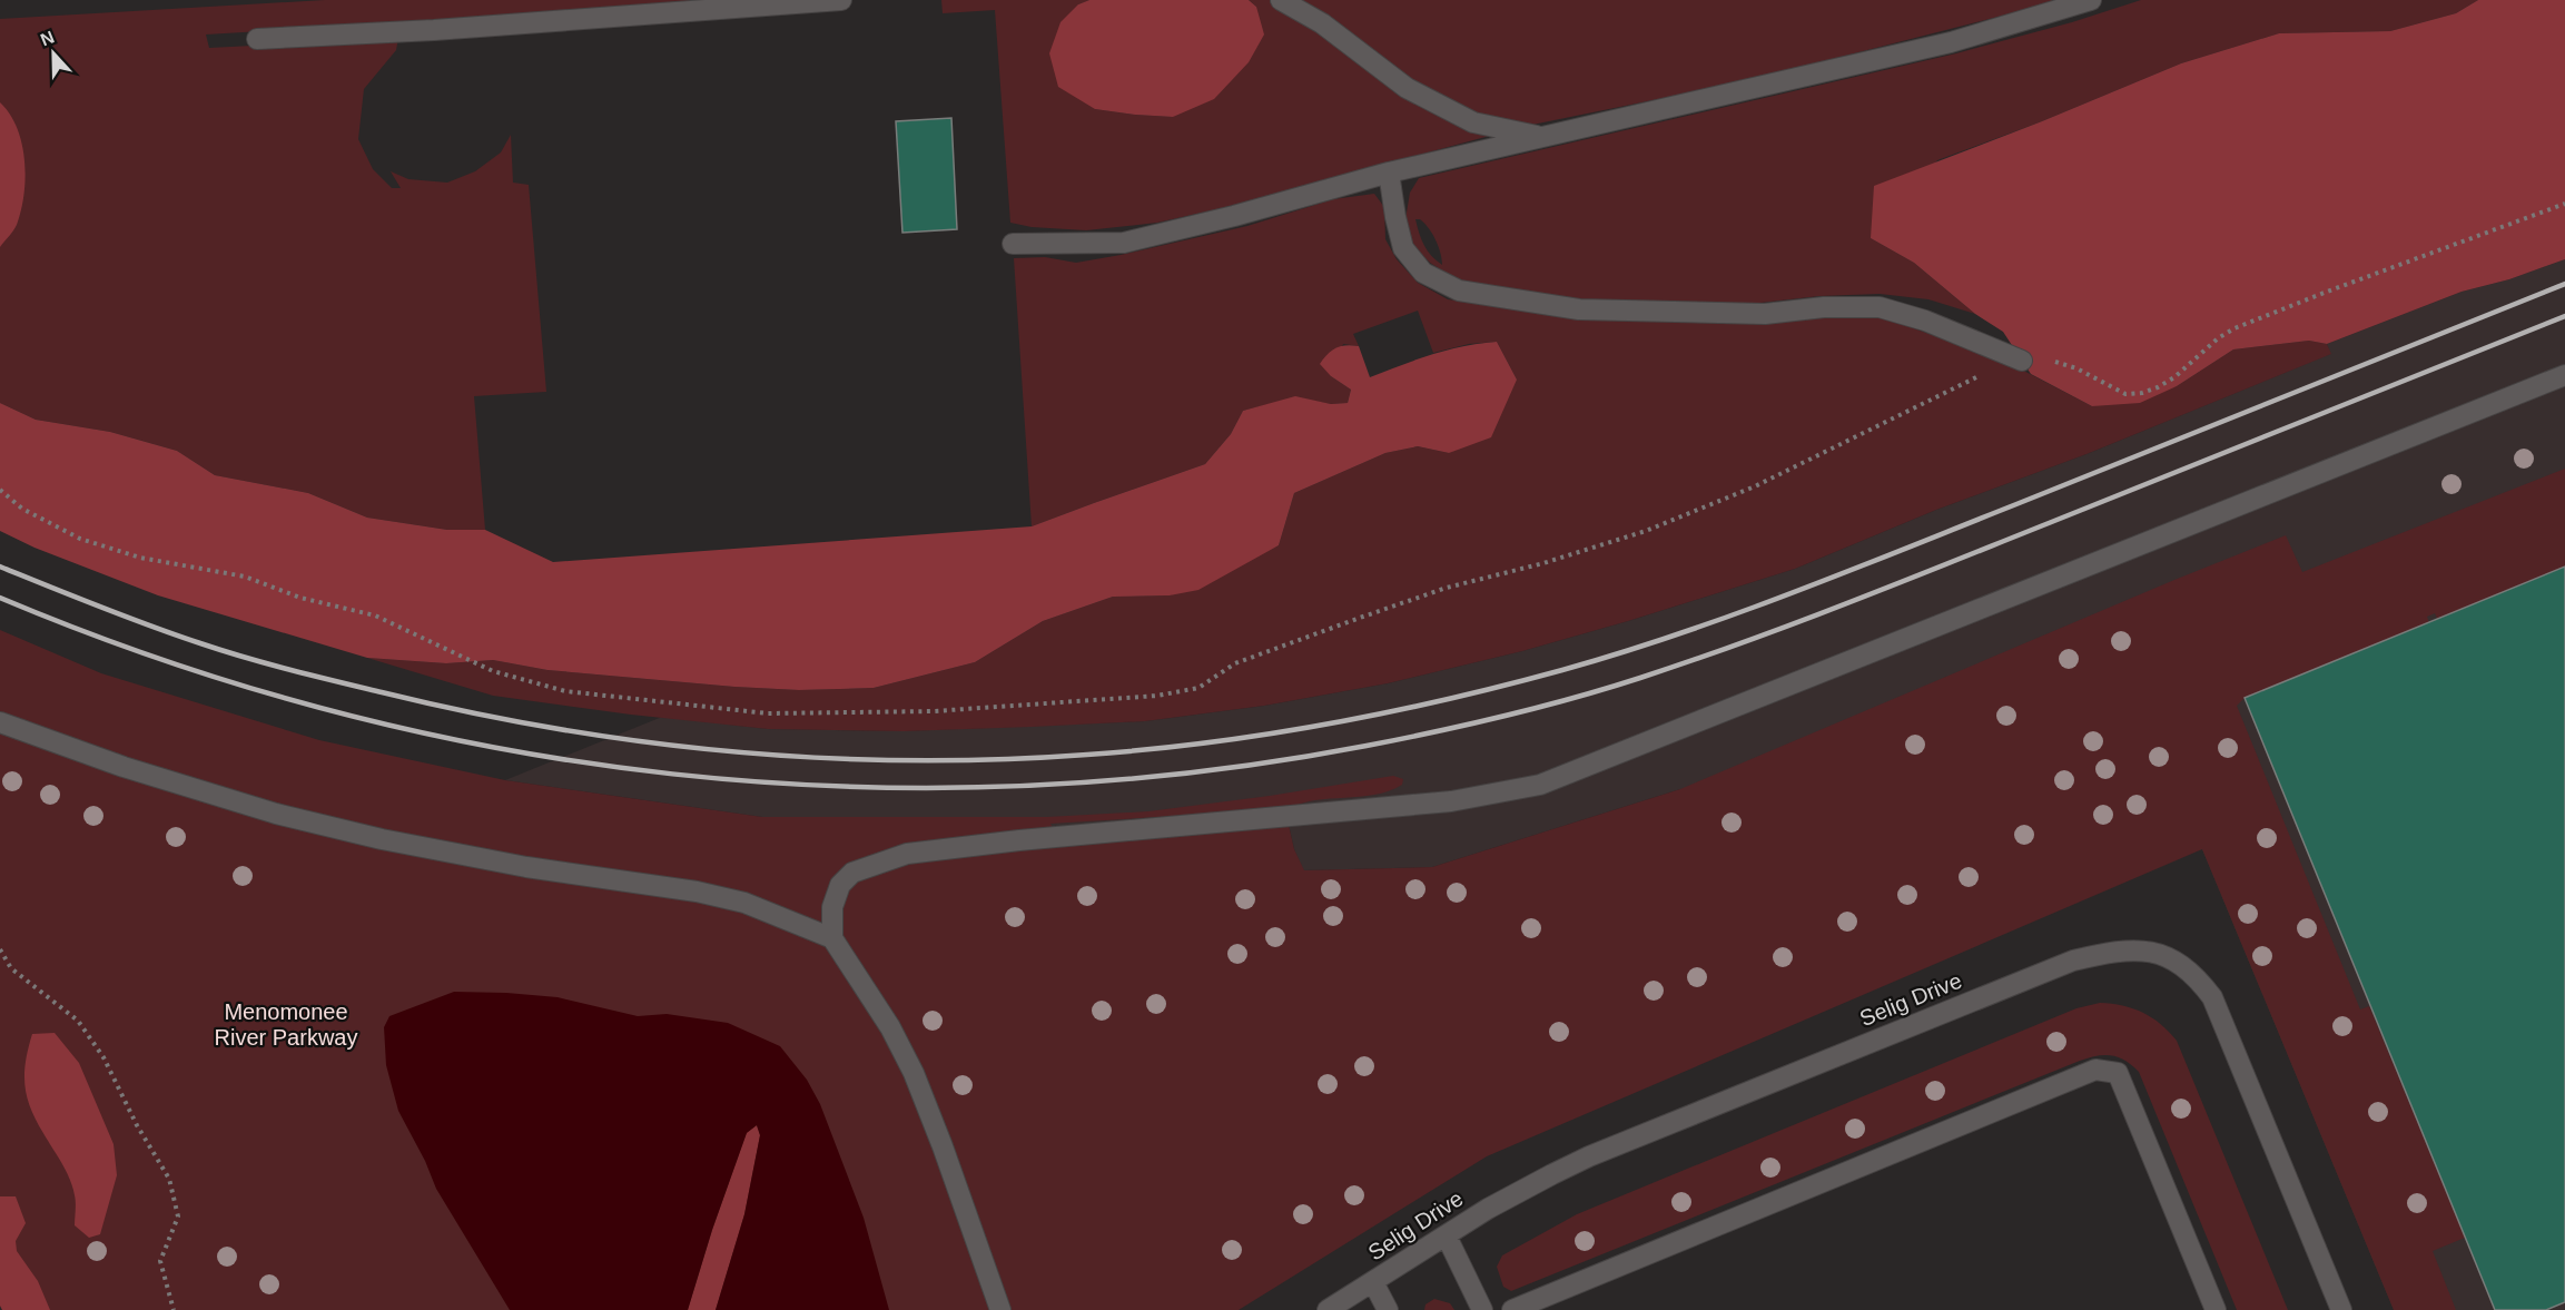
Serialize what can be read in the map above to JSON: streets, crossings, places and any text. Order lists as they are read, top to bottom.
{
  "streets": {
    "street": ["Selig Drive"]
  },
  "parks": ["Menomonee River Parkway"],
  "north": "top"
}
